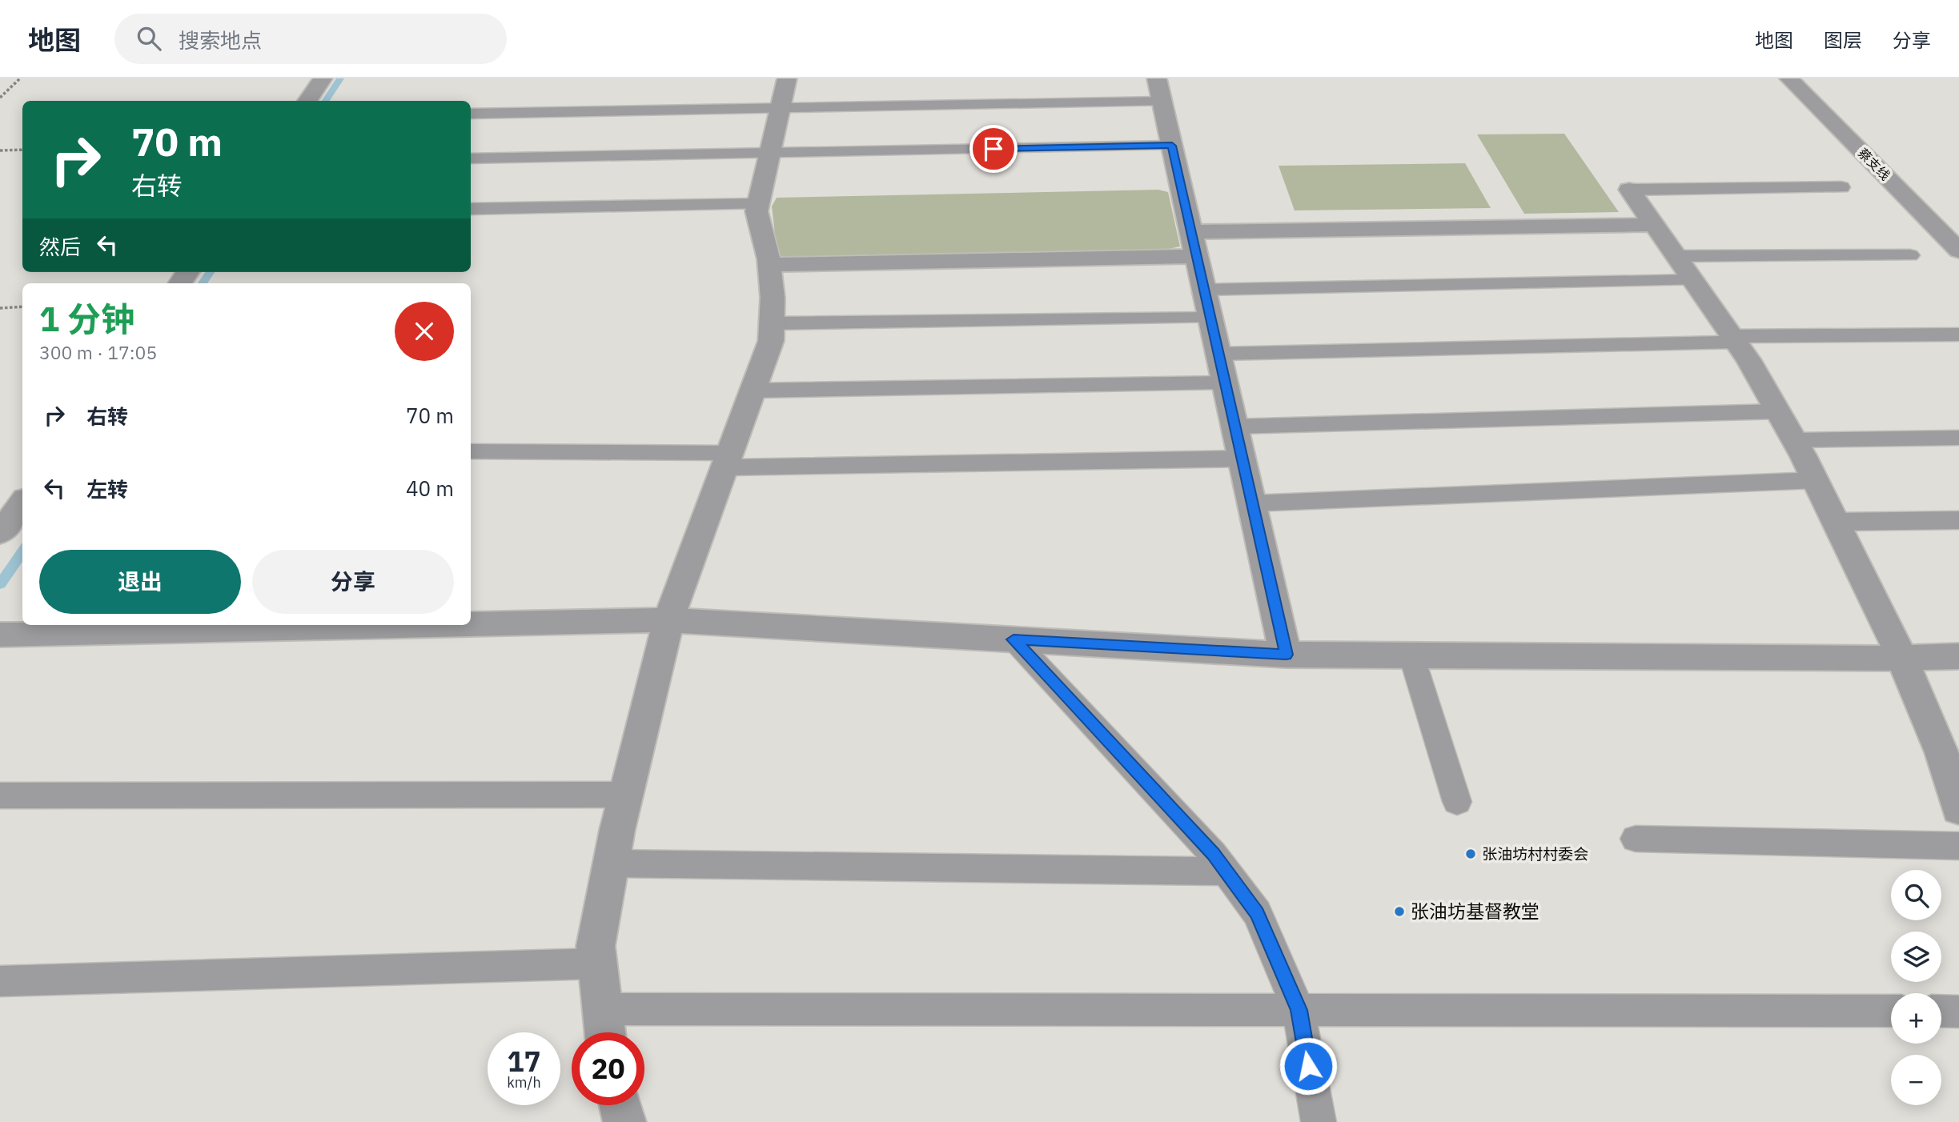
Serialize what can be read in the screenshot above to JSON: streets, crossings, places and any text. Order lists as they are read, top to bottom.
{
  "streets": {
    "street": ["蔡支线"]
  },
  "places": ["张油坊村村委会", "张油坊基督教堂"],
  "page": {
    "header": "地图",
    "search": "搜索地点",
    "nav": ["地图", "图层", "分享"],
    "turn": ["70 m", "右转"],
    "then": "然后",
    "heading": ["1 分钟", "300 m · 17:05"],
    "list": [
      {
        "name": "右转",
        "value": "70 m"
      },
      {
        "name": "左转",
        "value": "40 m"
      }
    ],
    "buttons": ["退出", "分享"],
    "map_buttons": ["+", "−"],
    "speed": "17 km/h",
    "limit": "20"
  }
}
